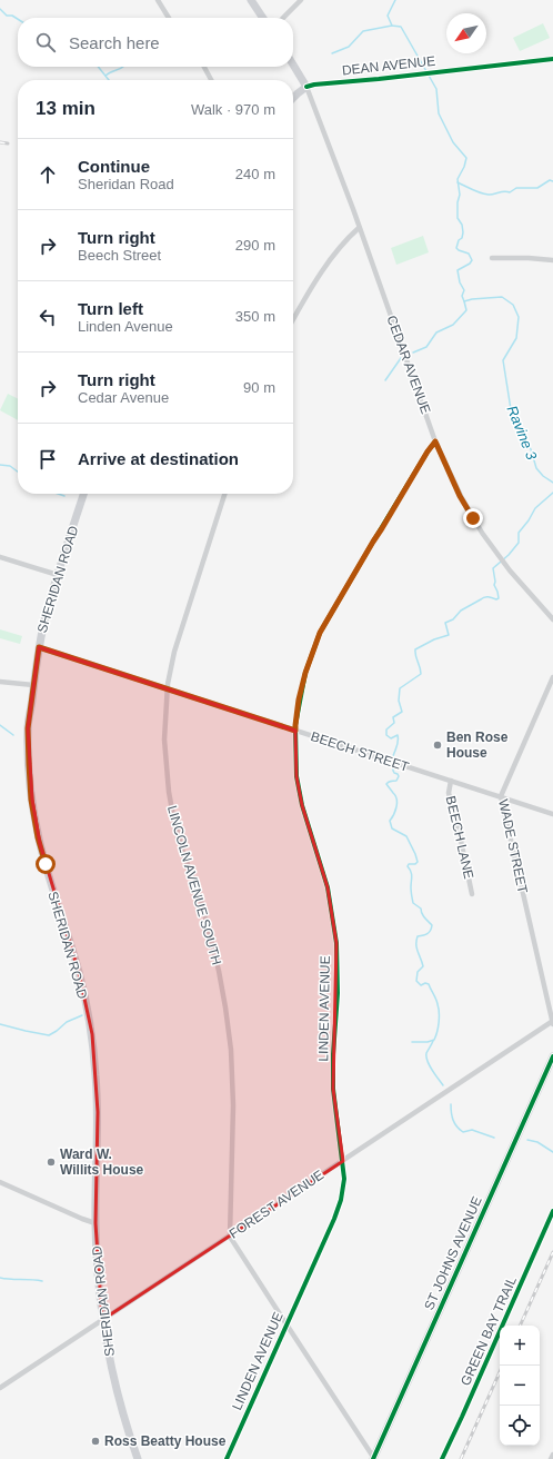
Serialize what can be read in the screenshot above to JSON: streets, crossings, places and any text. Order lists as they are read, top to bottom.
{
  "streets": {
    "street": [
      "DEAN AVENUE",
      "CEDAR AVENUE",
      "SHERIDAN ROAD",
      "BEECH STREET",
      "BEECH LANE",
      "WADE STREET",
      "LINCOLN AVENUE SOUTH",
      "LINDEN AVENUE",
      "FOREST AVENUE",
      "ST JOHNS AVENUE"
    ],
    "cycle path": ["GREEN BAY TRAIL"]
  },
  "crossings": [
    ["DEAN AVENUE", "CEDAR AVENUE"],
    ["CEDAR AVENUE", "LINDEN AVENUE"],
    ["SHERIDAN ROAD", "BEECH STREET"],
    ["SHERIDAN ROAD", "FOREST AVENUE"],
    ["BEECH STREET", "BEECH LANE"],
    ["BEECH STREET", "WADE STREET"],
    ["BEECH STREET", "LINCOLN AVENUE SOUTH"],
    ["BEECH STREET", "LINDEN AVENUE"],
    ["WADE STREET", "FOREST AVENUE"],
    ["LINCOLN AVENUE SOUTH", "FOREST AVENUE"],
    ["LINDEN AVENUE", "FOREST AVENUE"]
  ],
  "water": ["Ravine 3"],
  "places": ["Ben Rose House", "Ward W. Willits House", "Ross Beatty House"],
  "north": "bottom left",
  "page": {
    "search": "Search here",
    "heading": ["13 min", "Walk · 970 m"],
    "list": [
      ["Continue", "Sheridan Road", "240 m"],
      ["Turn right", "Beech Street", "290 m"],
      ["Turn left", "Linden Avenue", "350 m"],
      ["Turn right", "Cedar Avenue", "90 m"],
      "Arrive at destination"
    ],
    "map_buttons": ["+", "−"]
  }
}
